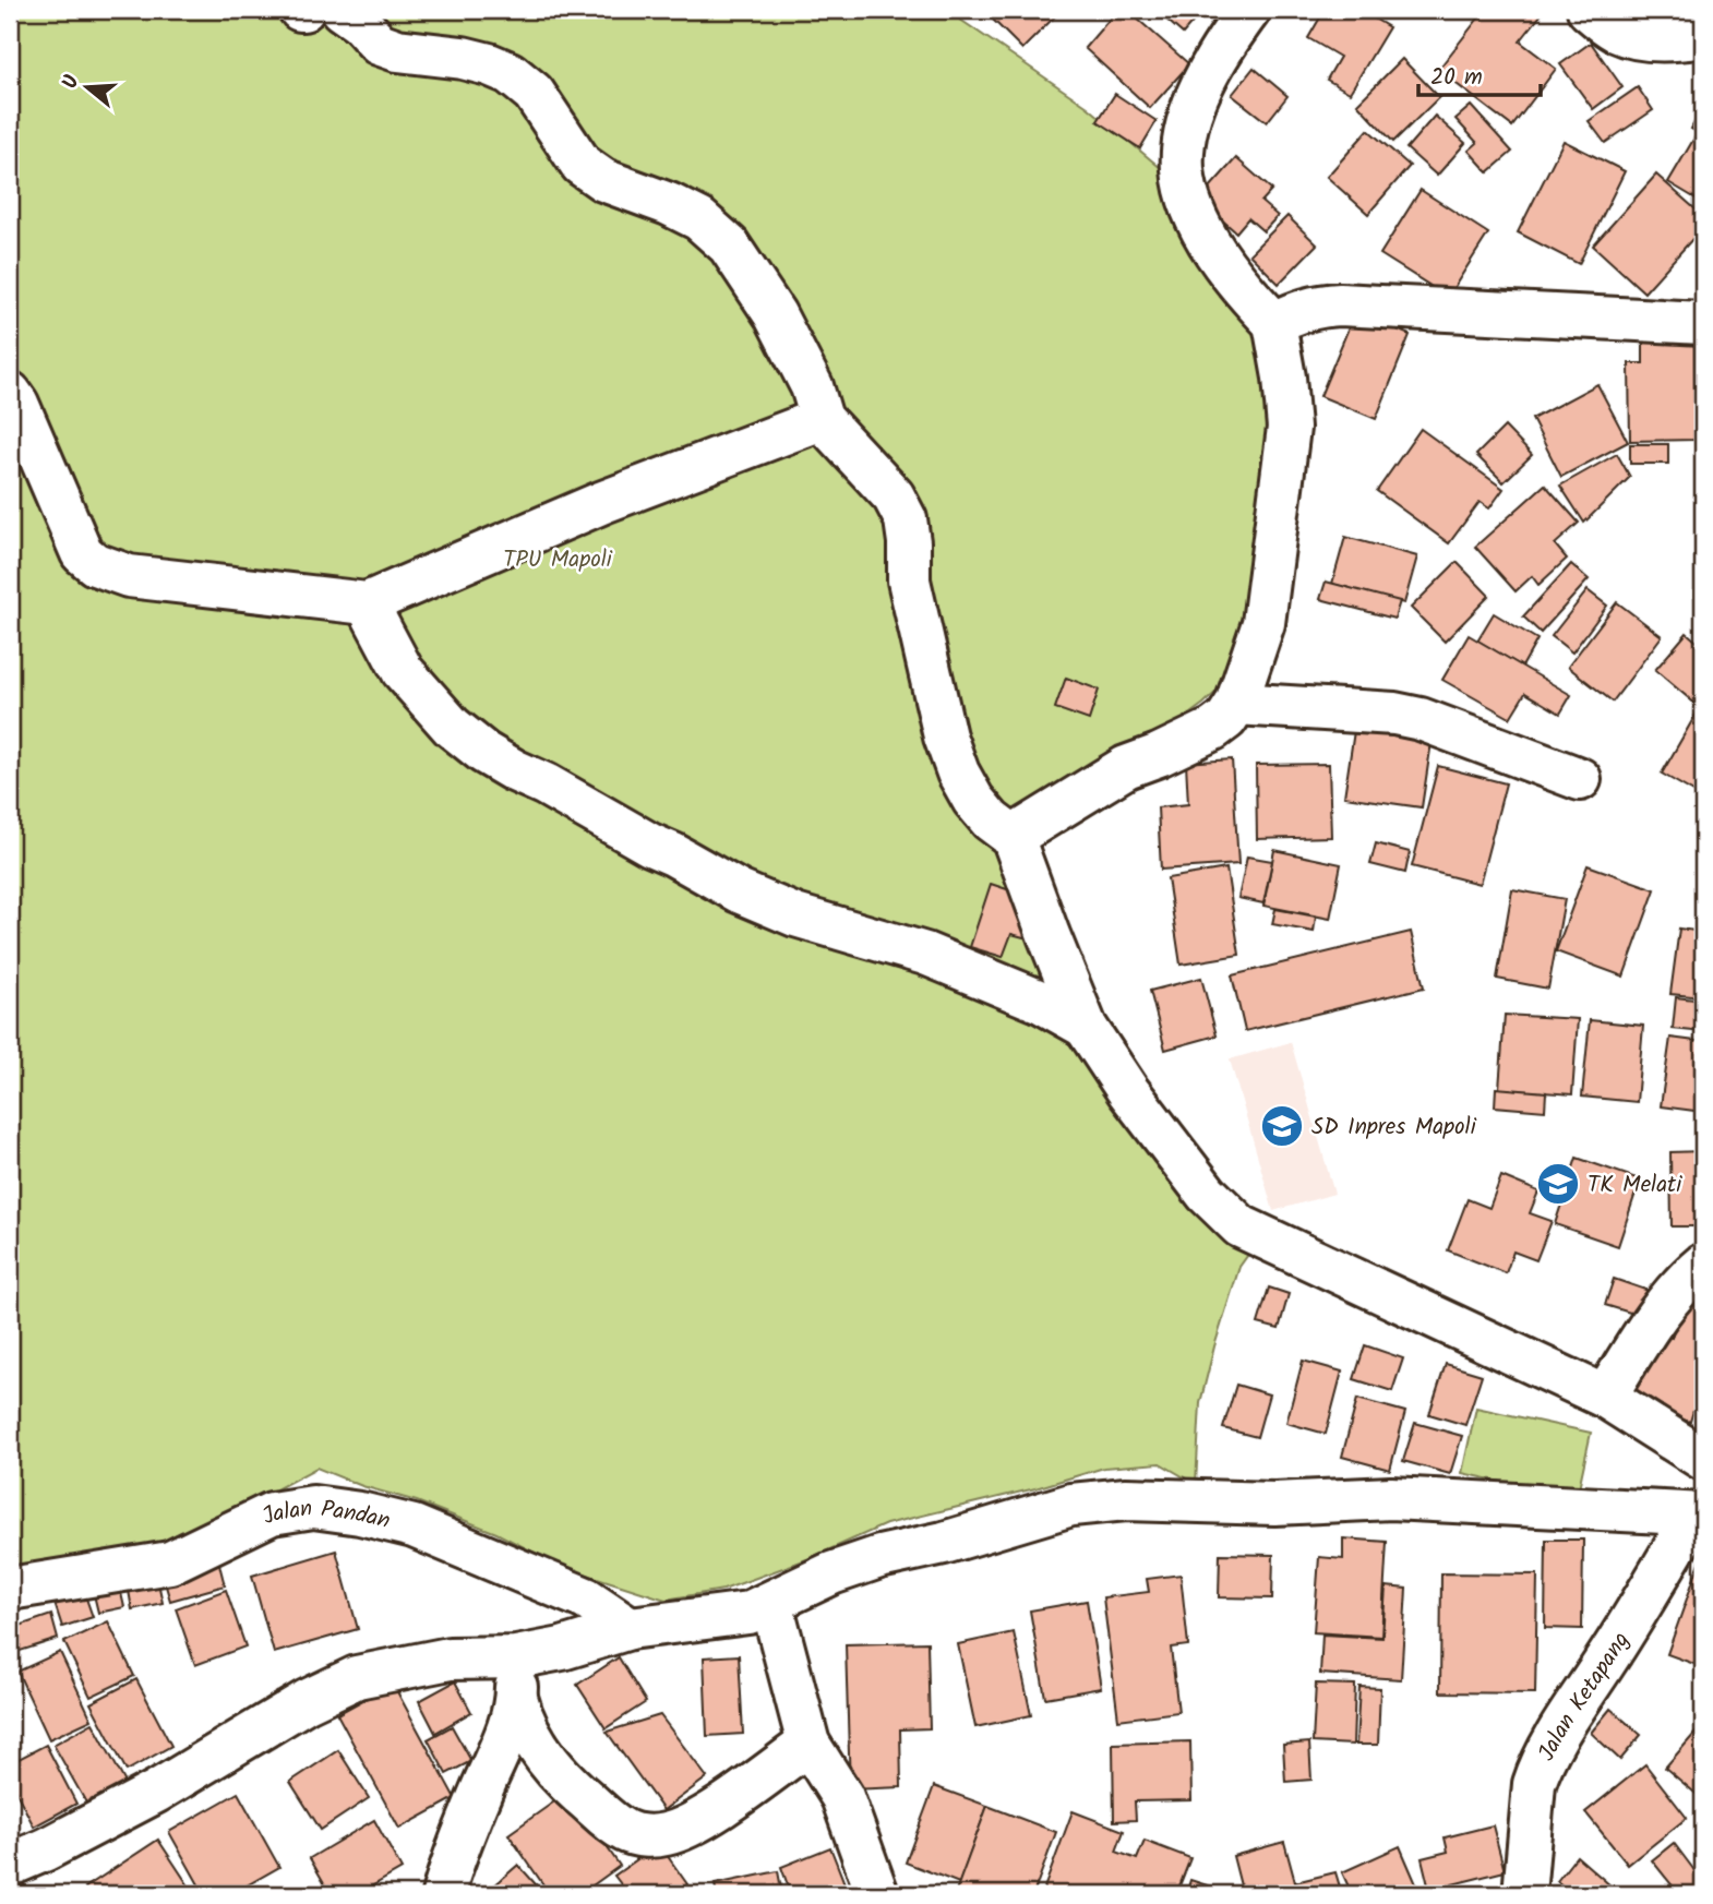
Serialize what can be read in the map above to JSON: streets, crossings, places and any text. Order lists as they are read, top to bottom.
{
  "streets": {
    "street": ["Jalan Pandan", "Jalan Ketapang"]
  },
  "parks": ["TPU Mapoli"],
  "places": {
    "school or university": ["SD Inpres Mapoli", "TK Melati"]
  },
  "scale_bar": "20 m",
  "north": "left"
}
